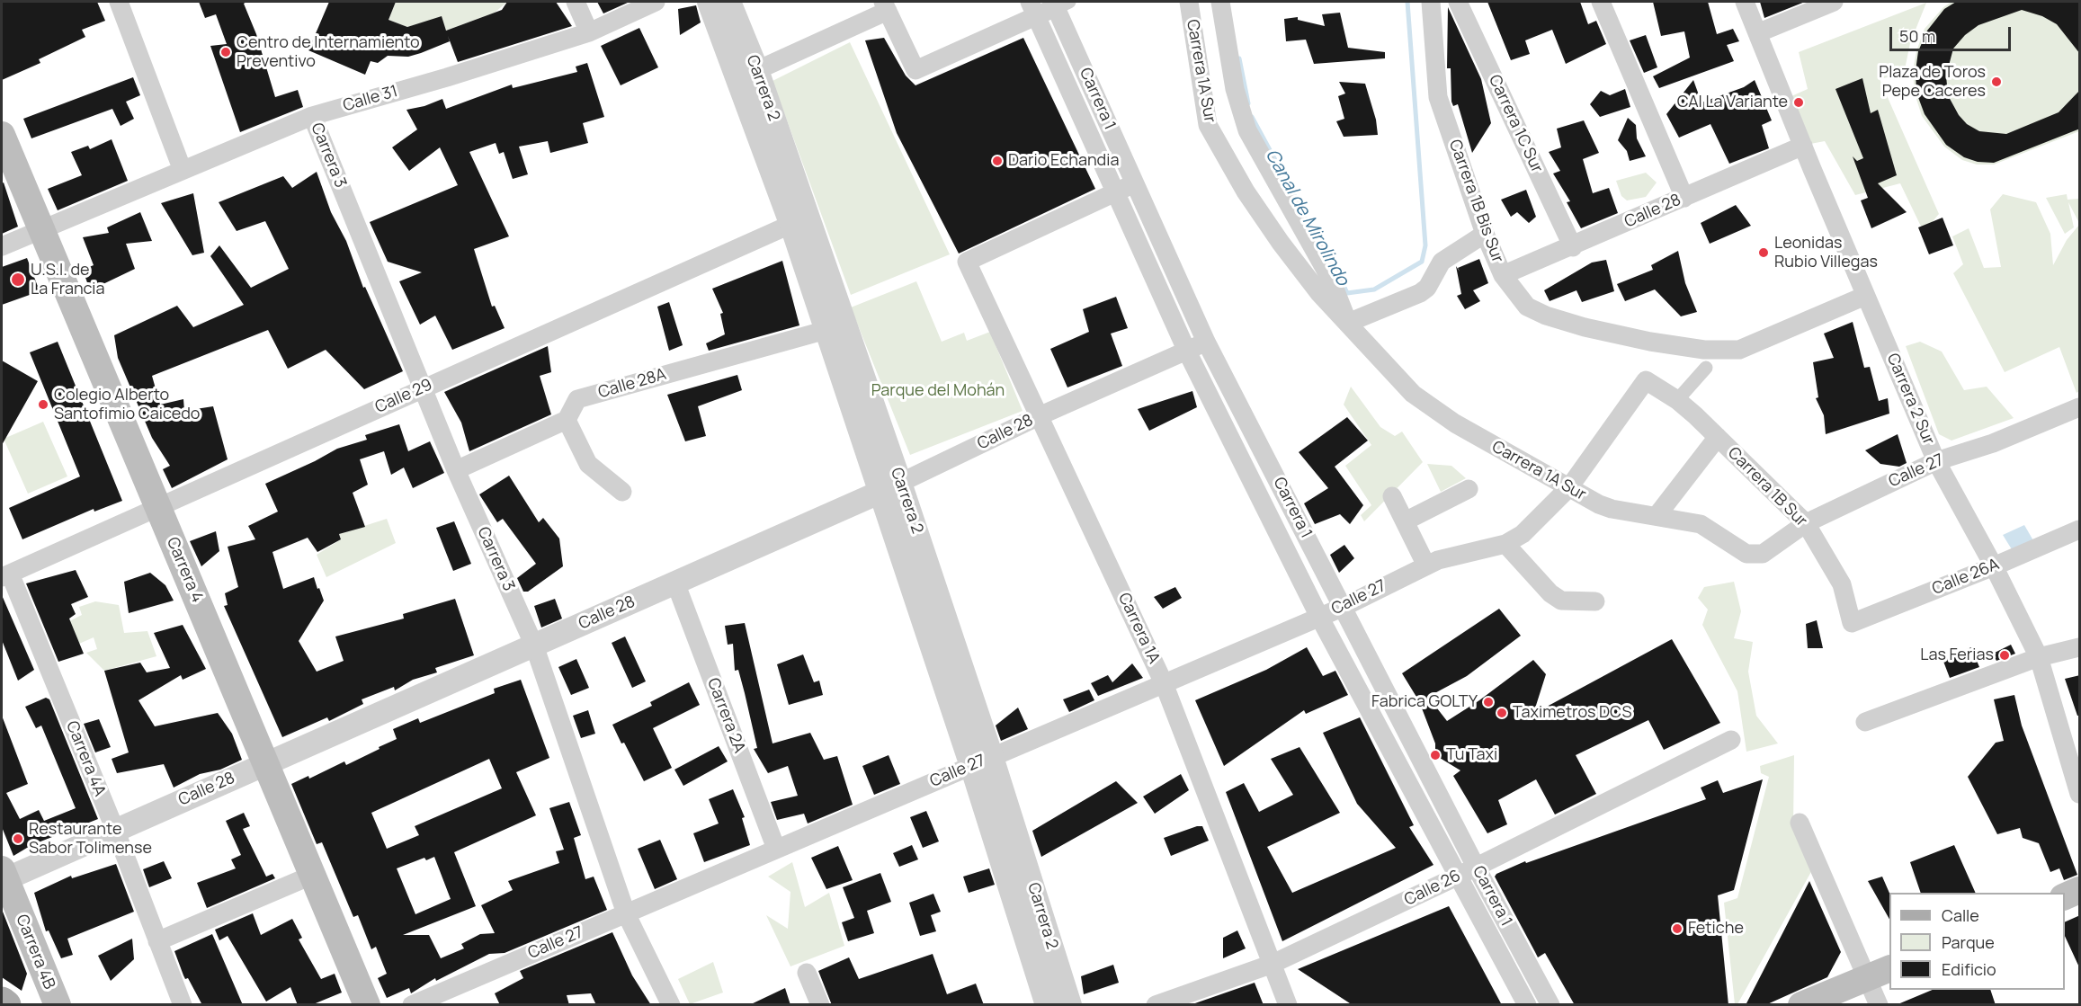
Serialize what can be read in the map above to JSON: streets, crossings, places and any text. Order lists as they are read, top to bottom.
{
  "streets": {
    "main road": ["Carrera 4", "Carrera 4B"],
    "street": [
      "Carrera 1A Sur",
      "Carrera 2",
      "Calle 31",
      "Carrera 1",
      "Carrera 1C Sur",
      "Carrera 3",
      "Carrera 1B Bis Sur",
      "Calle 28",
      "Calle 28A",
      "Calle 29",
      "Carrera 2 Sur",
      "Calle 27",
      "Carrera 1B Sur",
      "Calle 26A",
      "Carrera 1A",
      "Carrera 2A",
      "Carrera 4A",
      "Calle 26"
    ]
  },
  "crossings": [
    ["Carrera 1A Sur", "Calle 27"],
    ["Carrera 1A Sur", "Carrera 1B Sur"],
    ["Carrera 2", "Calle 28"],
    ["Carrera 2", "Calle 28A"],
    ["Carrera 2", "Calle 29"],
    ["Carrera 2", "Calle 27"],
    ["Calle 31", "Carrera 3"],
    ["Calle 31", "Carrera 4"],
    ["Carrera 1", "Calle 28"],
    ["Carrera 1", "Calle 27"],
    ["Carrera 1", "Carrera 1A"],
    ["Carrera 1", "Calle 26"],
    ["Carrera 1C Sur", "Calle 28"],
    ["Carrera 3", "Calle 28"],
    ["Carrera 3", "Calle 29"],
    ["Carrera 3", "Calle 27"],
    ["Carrera 1B Bis Sur", "Calle 28"],
    ["Carrera 1B Bis Sur", "Carrera 2 Sur"],
    ["Calle 28", "Carrera 2 Sur"],
    ["Calle 28", "Carrera 4"],
    ["Calle 28", "Carrera 1A"],
    ["Calle 28", "Carrera 2A"],
    ["Calle 28", "Carrera 4A"],
    ["Calle 28", "Carrera 4B"],
    ["Calle 29", "Carrera 4"],
    ["Calle 29", "Carrera 4A"],
    ["Carrera 2 Sur", "Calle 27"],
    ["Carrera 2 Sur", "Calle 26A"],
    ["Calle 27", "Carrera 1B Sur"],
    ["Calle 27", "Carrera 1A"],
    ["Calle 27", "Carrera 2A"],
    ["Carrera 1B Sur", "Calle 26A"],
    ["Carrera 1A", "Calle 26"]
  ],
  "water": ["Canal de Mirolindo"],
  "parks": ["Parque del Mohán"],
  "places": [
    "Centro de Internamiento Preventivo",
    "Plaza de Toros Pepe Caceres",
    "CAI La Variante",
    "Dario Echandia",
    "Leonidas Rubio Villegas",
    "U.S.I. de La Francia",
    "Colegio Alberto Santofimio Caicedo",
    "Las Ferias",
    "Fabrica GOLTY",
    "Taximetros DCS",
    "Tu Taxi",
    "Restaurante Sabor Tolimense",
    "Fetiche"
  ],
  "legend": ["Calle", "Parque", "Edificio"],
  "scale_bar": "50 m"
}
